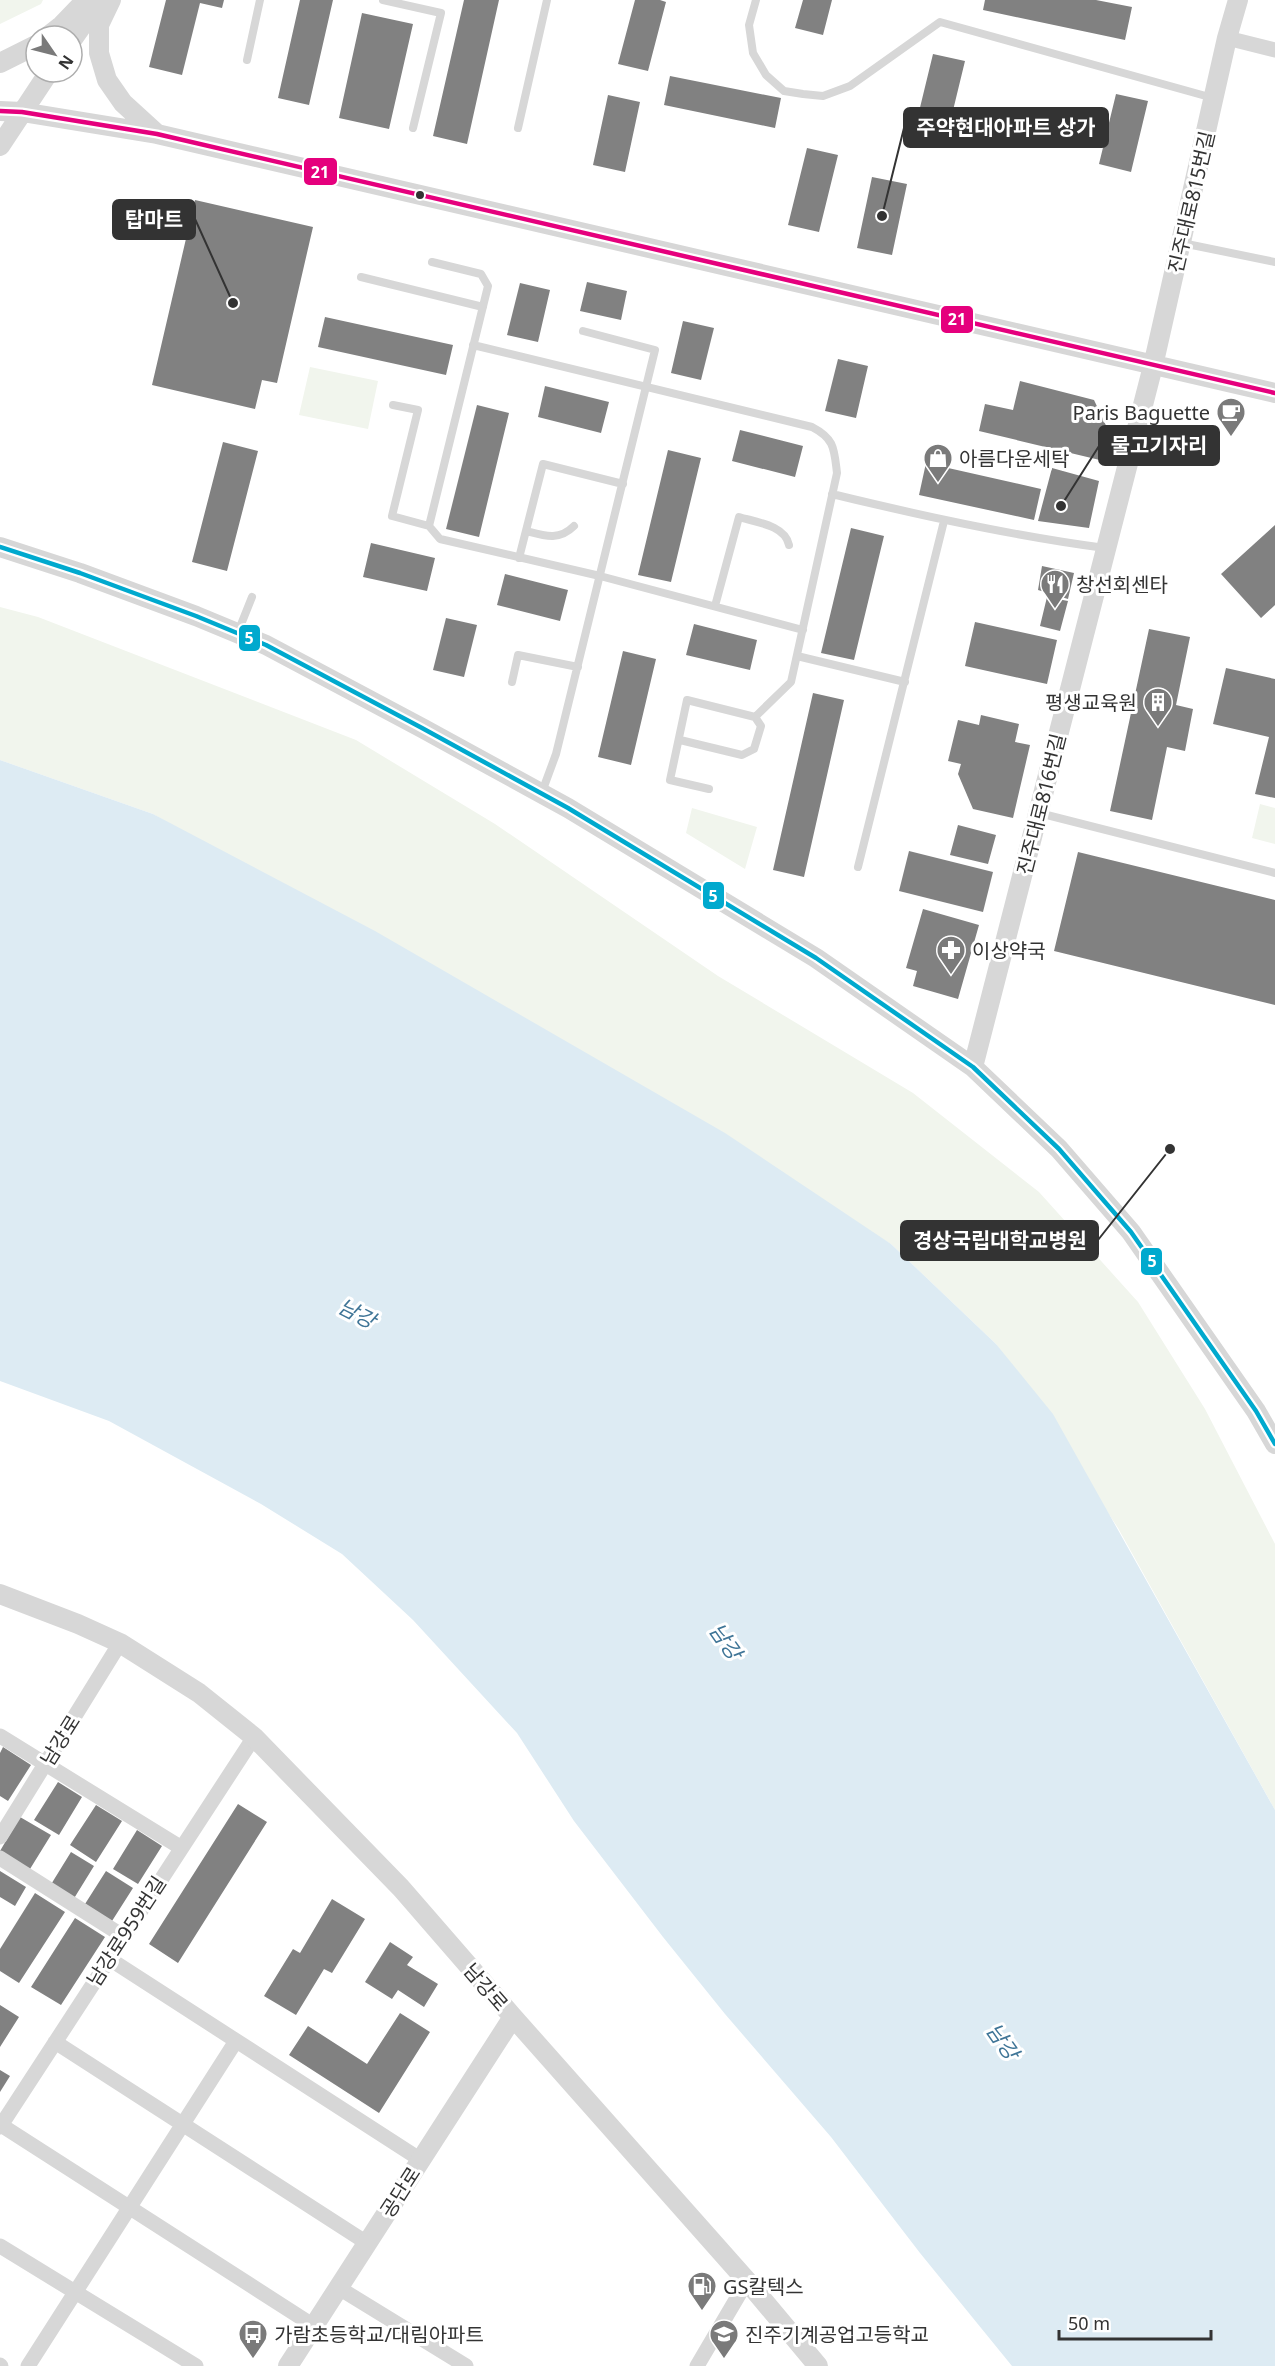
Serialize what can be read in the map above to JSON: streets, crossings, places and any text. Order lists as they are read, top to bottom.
{
  "streets": {
    "street": [
      "진주대로815번길",
      "진주대로816번길",
      "남강로",
      "남강로959번길",
      "공단로"
    ]
  },
  "crossings": [
    ["진주대로815번길", "진주대로816번길"],
    ["남강로", "남강로959번길"],
    ["남강로", "공단로"]
  ],
  "water": ["남강"],
  "places": {
    "other": [
      "주약현대아파트 상가",
      "탑마트",
      "물고기자리",
      "경상국립대학교병원"
    ],
    "cafe": ["Paris Baguette"],
    "shop": ["아름다운세탁"],
    "restaurant": ["창선회센타"],
    "building": ["평생교육원"],
    "pharmacy": ["이상약국"],
    "fuel station": ["GS칼텍스"],
    "bus stop": ["가람초등학교/대림아파트"],
    "school or university": ["진주기계공업고등학교"]
  },
  "lines": ["transit line 21", "transit line 5"],
  "scale_bar": "50 m",
  "north": "bottom right"
}
